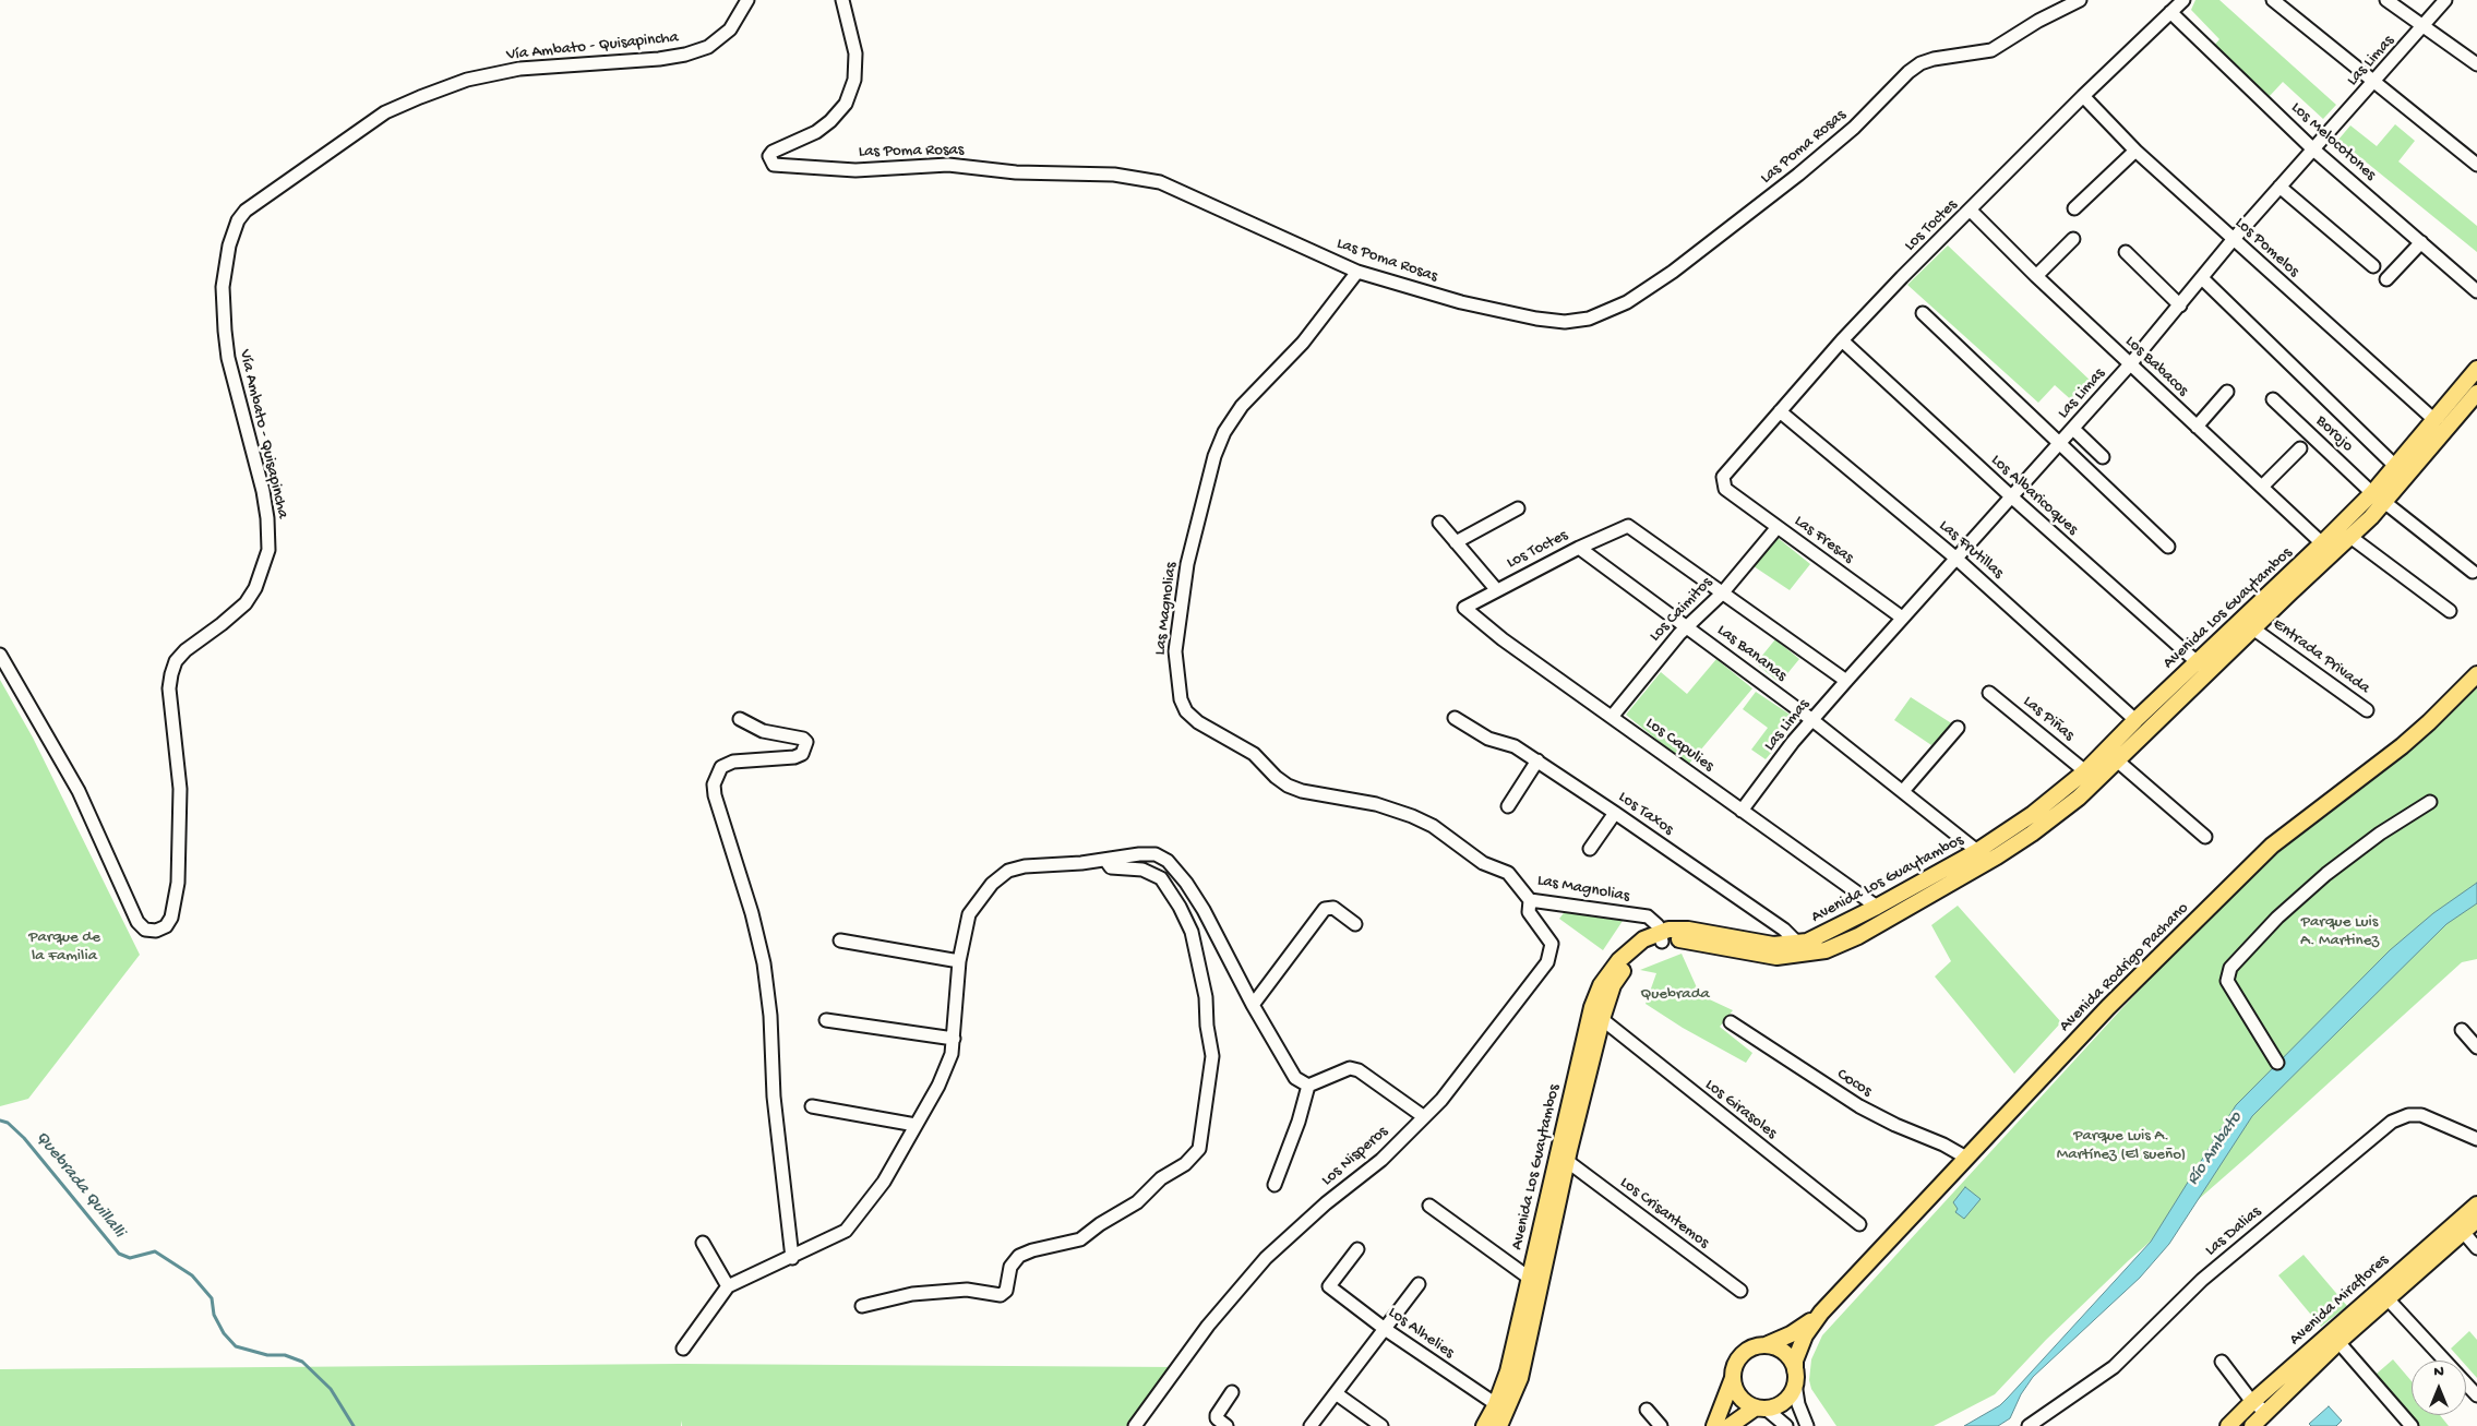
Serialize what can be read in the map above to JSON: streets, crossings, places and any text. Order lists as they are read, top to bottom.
{
  "streets": {
    "main road": ["Avenida Los Guaytambos", "Avenida Rodrigo Pachano", "Avenida Miraflores"],
    "street": [
      "Vía Ambato - Quisapincha",
      "Las Limas",
      "Los Melocotones",
      "Las Poma Rosas",
      "Los Toctes",
      "Los Pomelos",
      "Los Babacos",
      "Borojo",
      "Los Albaricoques",
      "Las Fresas",
      "Las Frutillas",
      "Las Magnolias",
      "Los Caimitos",
      "Las Bananas",
      "Entrada Privada",
      "Las Piñas",
      "Los Capulies",
      "Los Taxos",
      "Cocos",
      "Los Girasoles",
      "Los Nisperos",
      "Los Crisantemos",
      "Las Dalias",
      "Los Alhelies"
    ]
  },
  "crossings": [
    ["Las Limas", "Los Melocotones"],
    ["Las Limas", "Los Pomelos"],
    ["Las Limas", "Los Babacos"],
    ["Las Limas", "Los Albaricoques"],
    ["Las Limas", "Las Fresas"],
    ["Las Limas", "Las Frutillas"],
    ["Las Limas", "Las Bananas"],
    ["Las Limas", "Los Capulies"],
    ["Los Melocotones", "Los Toctes"],
    ["Las Poma Rosas", "Las Magnolias"],
    ["Los Toctes", "Los Pomelos"],
    ["Los Toctes", "Los Babacos"],
    ["Los Toctes", "Los Albaricoques"],
    ["Los Toctes", "Las Fresas"],
    ["Los Toctes", "Las Frutillas"],
    ["Los Toctes", "Los Caimitos"],
    ["Los Toctes", "Las Bananas"],
    ["Los Toctes", "Los Capulies"],
    ["Los Pomelos", "Avenida Los Guaytambos"],
    ["Los Babacos", "Avenida Los Guaytambos"],
    ["Borojo", "Avenida Los Guaytambos"],
    ["Los Albaricoques", "Avenida Los Guaytambos"],
    ["Las Fresas", "Los Caimitos"],
    ["Las Frutillas", "Avenida Los Guaytambos"],
    ["Las Magnolias", "Avenida Los Guaytambos"],
    ["Las Magnolias", "Los Nisperos"],
    ["Avenida Los Guaytambos", "Las Bananas"],
    ["Avenida Los Guaytambos", "Entrada Privada"],
    ["Avenida Los Guaytambos", "Las Piñas"],
    ["Avenida Los Guaytambos", "Los Capulies"],
    ["Avenida Los Guaytambos", "Los Taxos"],
    ["Avenida Los Guaytambos", "Los Girasoles"],
    ["Avenida Los Guaytambos", "Los Crisantemos"],
    ["Avenida Los Guaytambos", "Los Alhelies"],
    ["Los Caimitos", "Las Bananas"],
    ["Los Caimitos", "Los Capulies"],
    ["Avenida Rodrigo Pachano", "Cocos"]
  ],
  "water": ["Río Ambato", "Quebrada Quillalli"],
  "parks": [
    "Parque Luis A. Martinez",
    "Parque de la Familia",
    "Quebrada",
    "Parque Luis A. Martínez (El sueño)"
  ],
  "north": "top"
}
